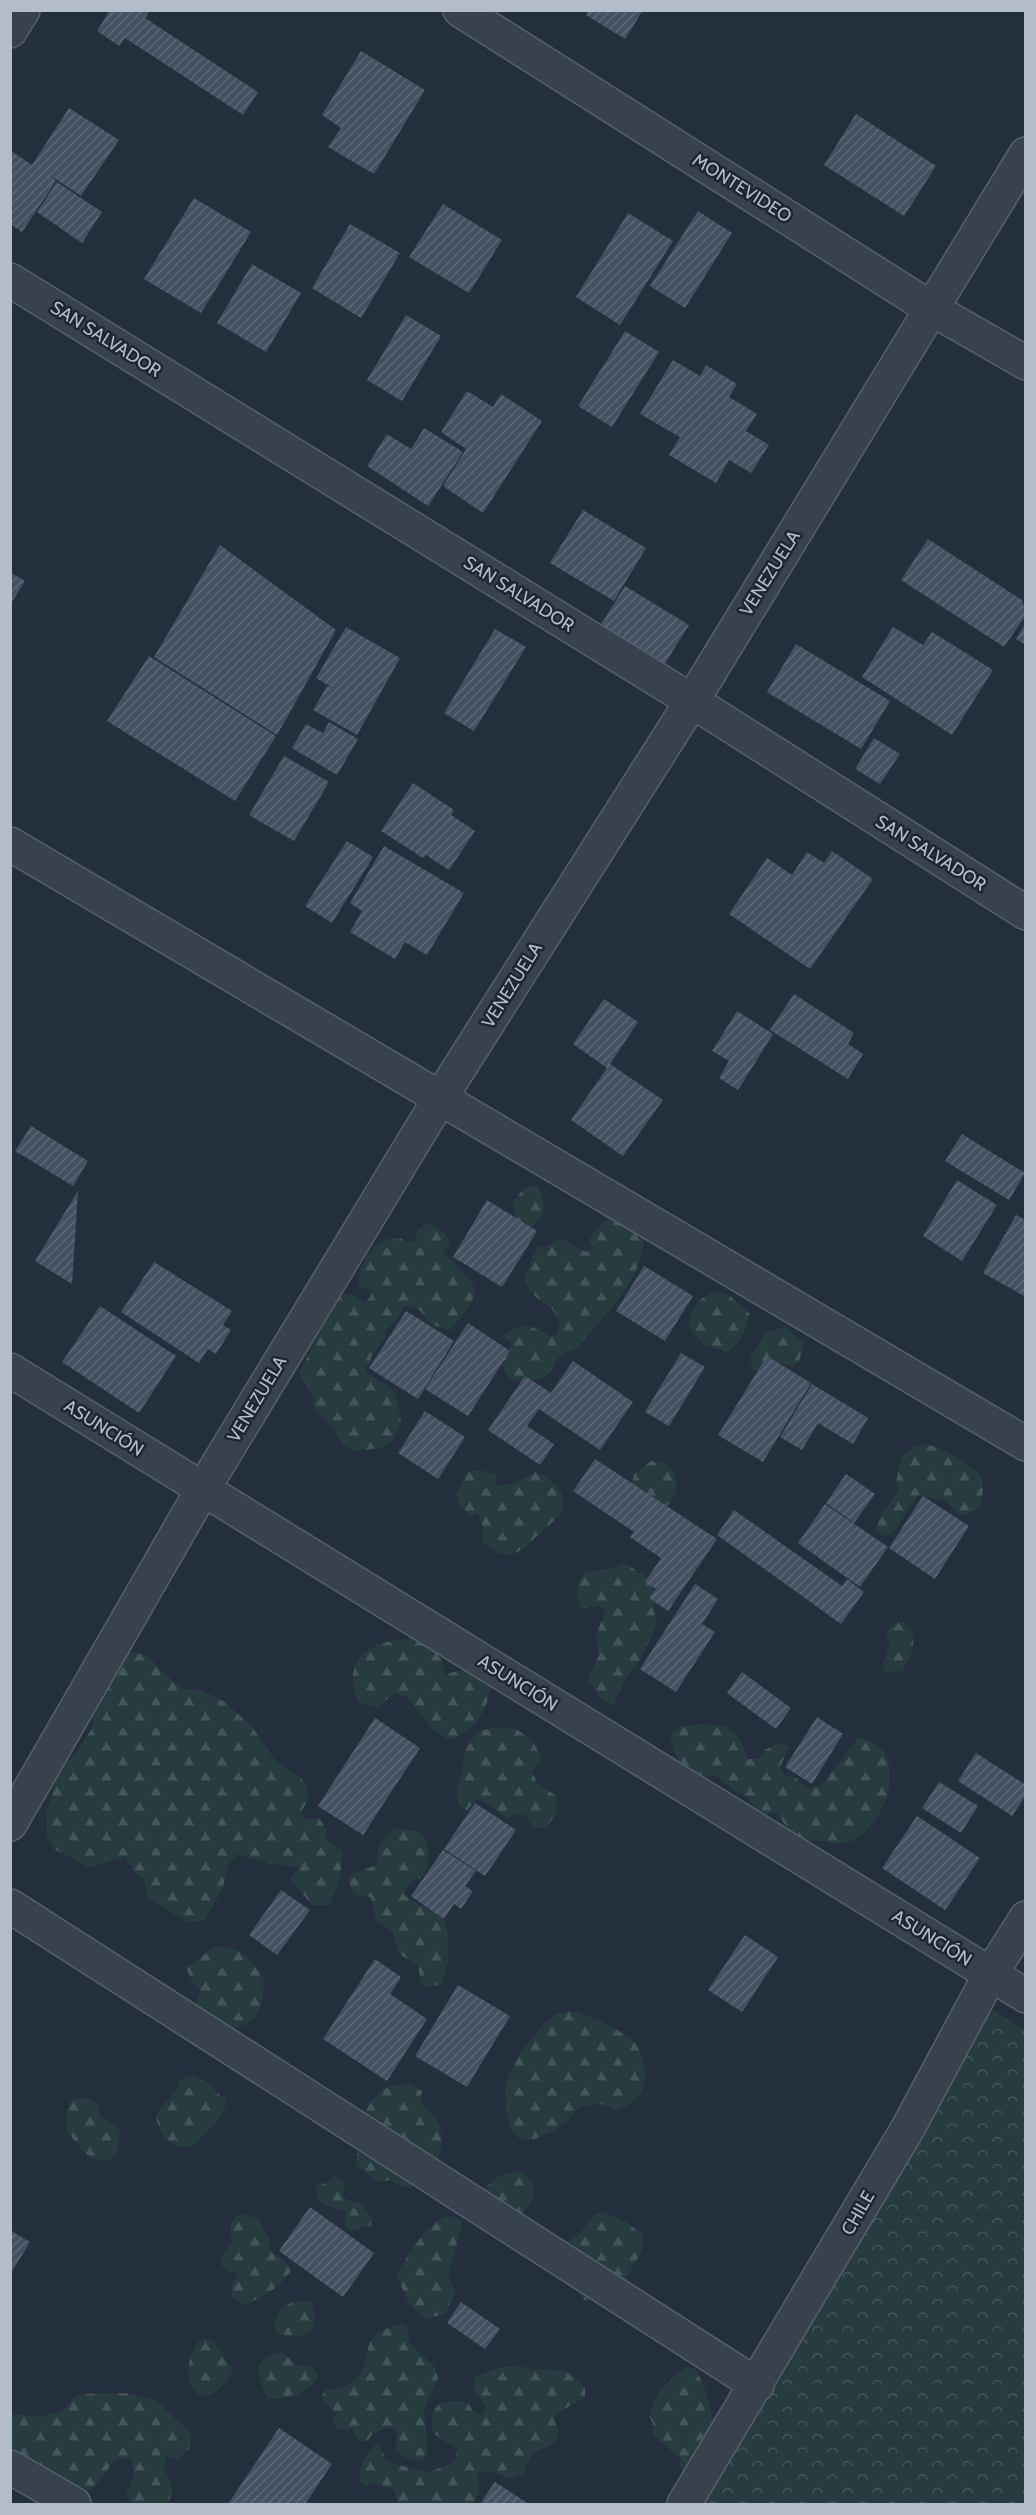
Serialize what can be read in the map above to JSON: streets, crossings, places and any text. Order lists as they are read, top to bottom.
{
  "streets": {
    "street": [
      "MONTEVIDEO",
      "SAN SALVADOR",
      "VENEZUELA",
      "ASUNCIÓN",
      "CHILE"
    ]
  },
  "crossings": [
    ["MONTEVIDEO", "VENEZUELA"],
    ["SAN SALVADOR", "VENEZUELA"],
    ["VENEZUELA", "ASUNCIÓN"],
    ["ASUNCIÓN", "CHILE"]
  ]
}
